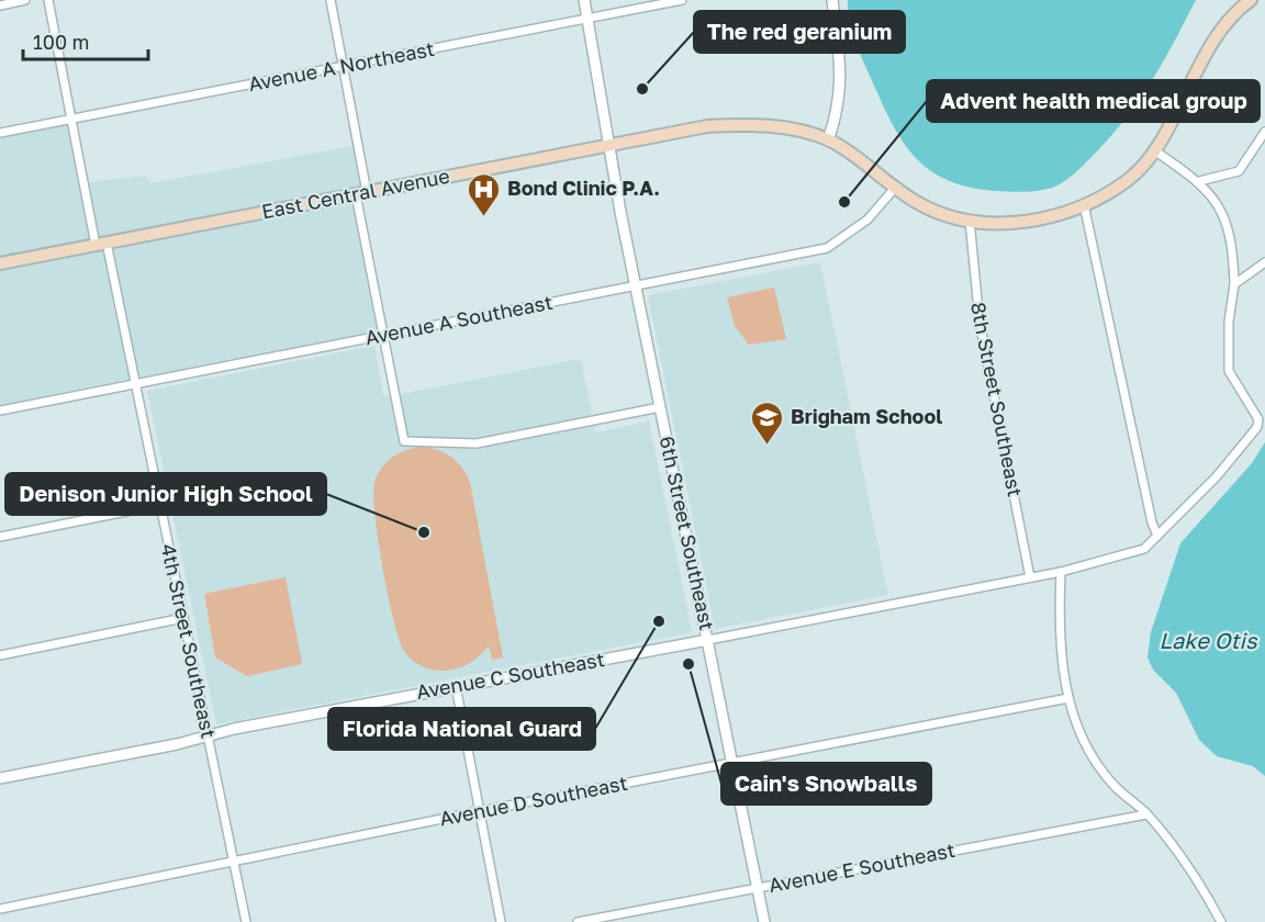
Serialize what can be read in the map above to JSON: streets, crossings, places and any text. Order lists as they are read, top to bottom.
{
  "streets": {
    "main road": ["East Central Avenue"],
    "street": [
      "Avenue A Northeast",
      "Avenue A Southeast",
      "8th Street Southeast",
      "6th Street Southeast",
      "4th Street Southeast",
      "Avenue C Southeast",
      "Avenue D Southeast",
      "Avenue E Southeast"
    ]
  },
  "crossings": [
    ["Avenue A Northeast", "6th Street Southeast"],
    ["Avenue A Northeast", "4th Street Southeast"],
    ["East Central Avenue", "Avenue A Southeast"],
    ["East Central Avenue", "8th Street Southeast"],
    ["East Central Avenue", "6th Street Southeast"],
    ["East Central Avenue", "4th Street Southeast"],
    ["Avenue A Southeast", "6th Street Southeast"],
    ["Avenue A Southeast", "4th Street Southeast"],
    ["8th Street Southeast", "Avenue C Southeast"],
    ["6th Street Southeast", "Avenue C Southeast"],
    ["6th Street Southeast", "Avenue D Southeast"],
    ["6th Street Southeast", "Avenue E Southeast"],
    ["4th Street Southeast", "Avenue C Southeast"],
    ["4th Street Southeast", "Avenue D Southeast"]
  ],
  "water": ["Lake Otis"],
  "places": {
    "other": [
      "The red geranium",
      "Advent health medical group",
      "Denison Junior High School",
      "Florida National Guard",
      "Cain's Snowballs"
    ],
    "hospital": ["Bond Clinic P.A."],
    "school or university": ["Brigham School"]
  },
  "scale_bar": "100 m"
}
